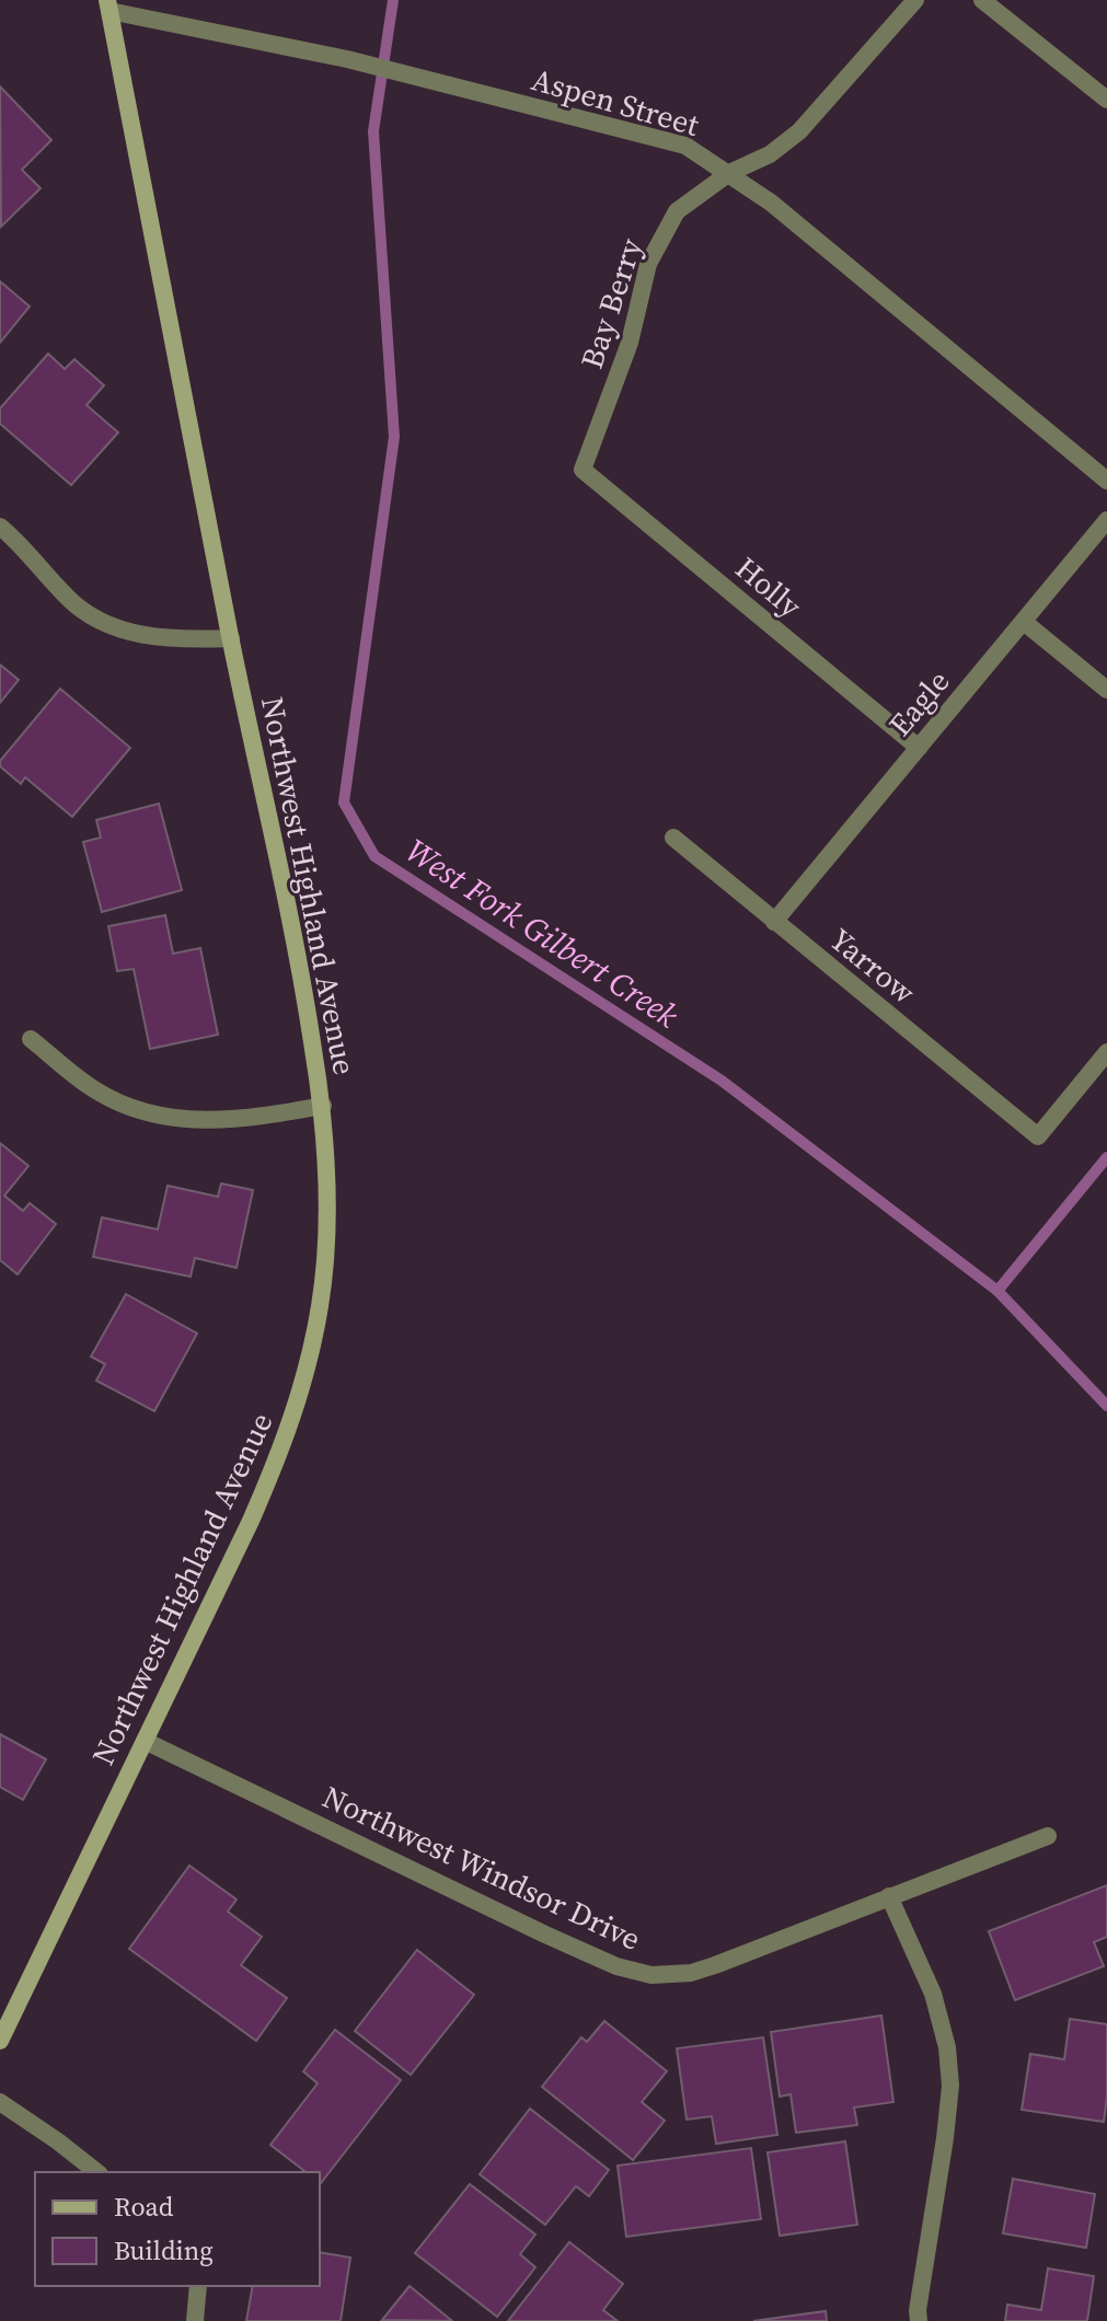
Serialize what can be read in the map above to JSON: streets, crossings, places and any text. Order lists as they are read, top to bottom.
{
  "streets": {
    "main road": ["Northwest Highland Avenue"],
    "street": [
      "Aspen Street",
      "Bay Berry",
      "Holly",
      "Eagle",
      "Yarrow",
      "Northwest Windsor Drive"
    ]
  },
  "crossings": [
    ["Aspen Street", "Bay Berry"],
    ["Aspen Street", "Northwest Highland Avenue"],
    ["Bay Berry", "Holly"],
    ["Holly", "Eagle"],
    ["Eagle", "Yarrow"],
    ["Northwest Highland Avenue", "Northwest Windsor Drive"]
  ],
  "water": ["West Fork Gilbert Creek"],
  "legend": ["Road", "Building"]
}
